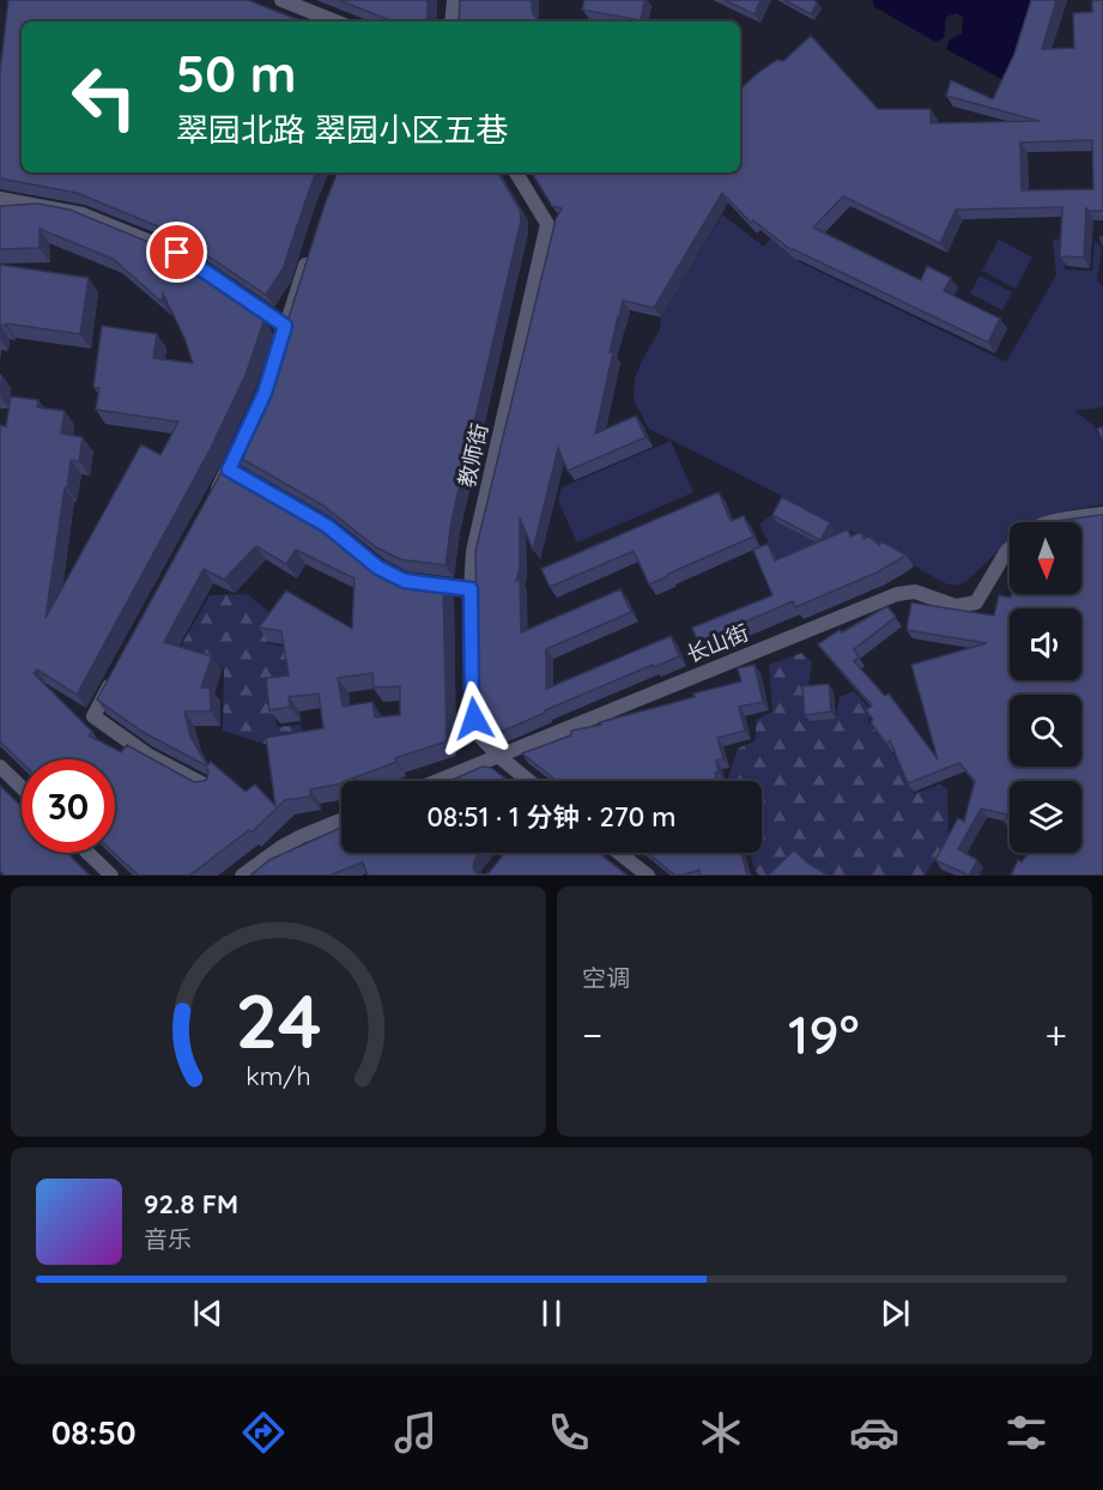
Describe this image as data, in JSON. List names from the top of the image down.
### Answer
{
  "streets": {
    "street": ["教师街", "长山街"]
  },
  "crossings": [
    ["教师街", "长山街"]
  ],
  "north": "bottom",
  "page": {
    "turn": ["50 m", "翠园北路 翠园小区五巷"],
    "limit": "30",
    "trip": "08:51 · 1 分钟 · 270 m",
    "tile": "空调",
    "heat": ["−", "19°", "+"],
    "song": ["92.8 FM", "音乐"],
    "tabs": "08:50",
    "gauge": ["24", "km/h"]
  }
}
